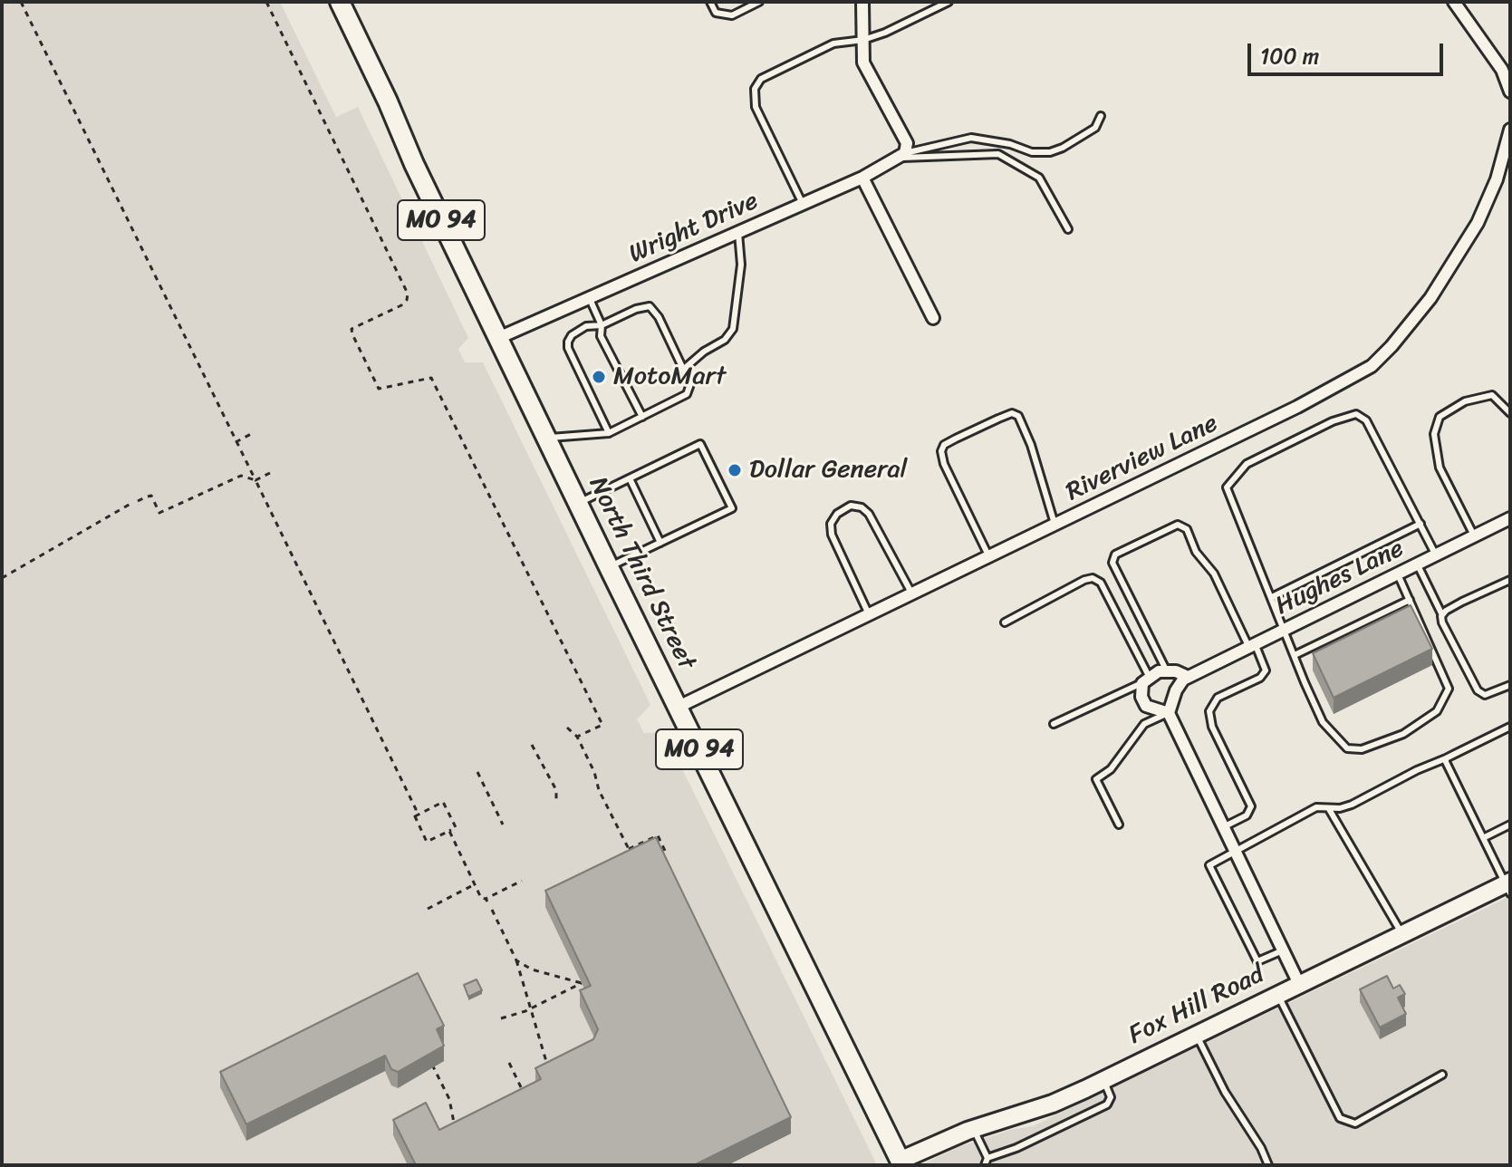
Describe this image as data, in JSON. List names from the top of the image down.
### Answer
{
  "streets": {
    "main road": ["MO 94", "North Third Street"],
    "street": [
      "Wright Drive",
      "Riverview Lane",
      "Hughes Lane",
      "Fox Hill Road"
    ]
  },
  "crossings": [
    ["Wright Drive", "North Third Street"],
    ["Riverview Lane", "North Third Street"],
    ["North Third Street", "Fox Hill Road"]
  ],
  "places": ["MotoMart", "Dollar General"],
  "scale_bar": "100 m"
}
